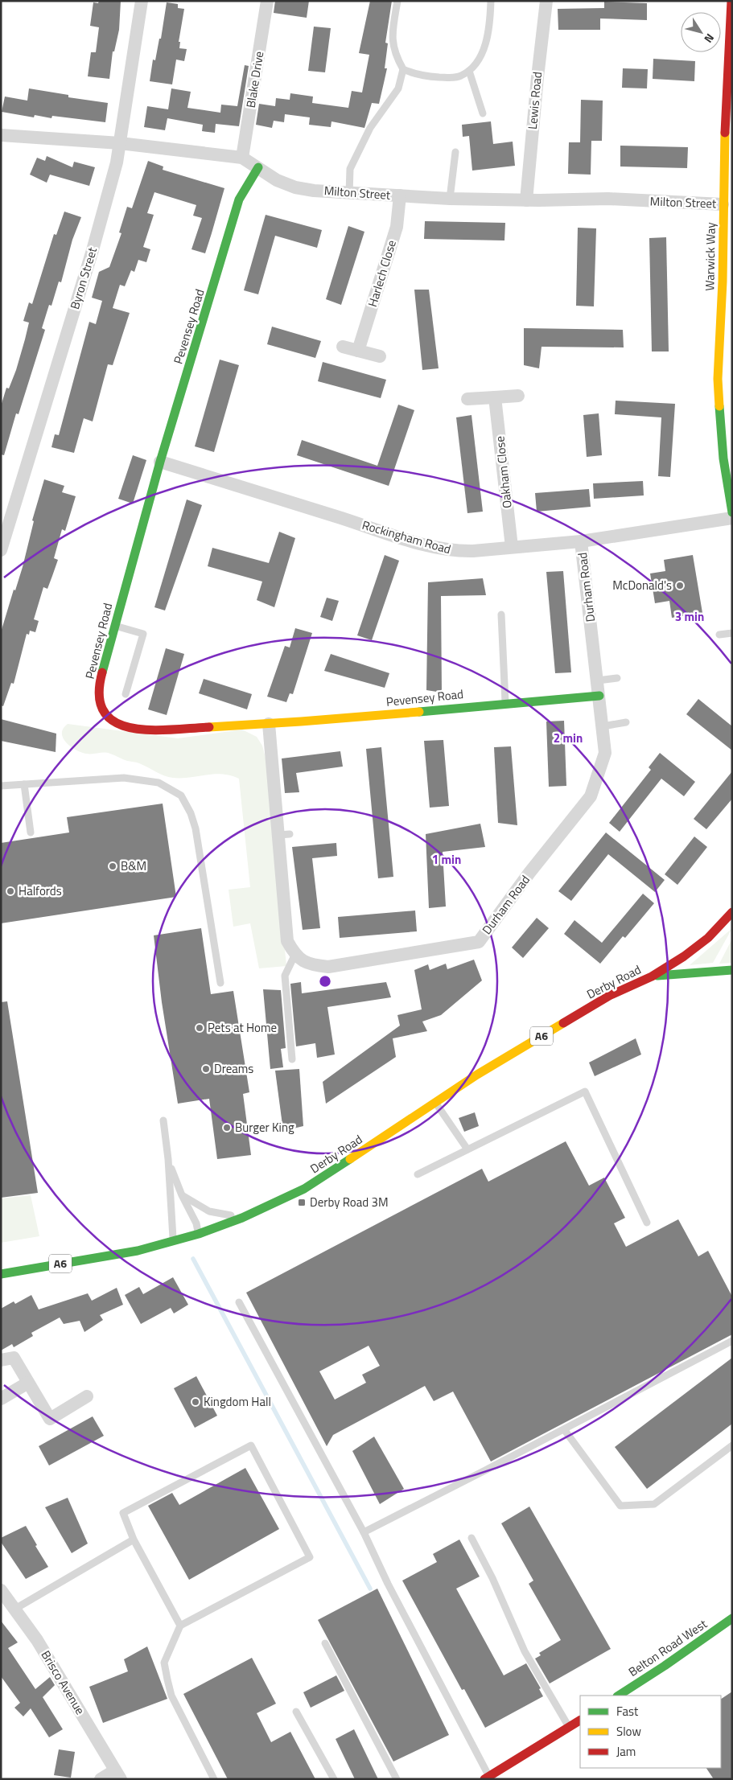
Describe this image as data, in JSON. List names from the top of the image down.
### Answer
{
  "streets": {
    "main road": [
      "Warwick Way",
      "Pevensey Road",
      "Derby Road",
      "A6",
      "Belton Road West"
    ],
    "street": [
      "Blake Drive",
      "Lewis Road",
      "Milton Street",
      "Harlech Close",
      "Byron Street",
      "Oakham Close",
      "Rockingham Road",
      "Durham Road",
      "Brisco Avenue"
    ]
  },
  "crossings": [
    ["Blake Drive", "Milton Street"],
    ["Lewis Road", "Milton Street"],
    ["Milton Street", "Warwick Way"],
    ["Milton Street", "Harlech Close"],
    ["Milton Street", "Byron Street"],
    ["Milton Street", "Pevensey Road"],
    ["Pevensey Road", "Rockingham Road"],
    ["Pevensey Road", "Durham Road"],
    ["Oakham Close", "Rockingham Road"],
    ["Rockingham Road", "Durham Road"]
  ],
  "places": {
    "other": [
      "McDonald's",
      "B&M",
      "Halfords",
      "Pets at Home",
      "Dreams",
      "Burger King",
      "Kingdom Hall"
    ],
    "transit": ["Derby Road 3M"]
  },
  "legend": ["Fast", "Slow", "Jam"],
  "north": "bottom right",
  "rings": ["3 min", "2 min", "1 min"]
}
